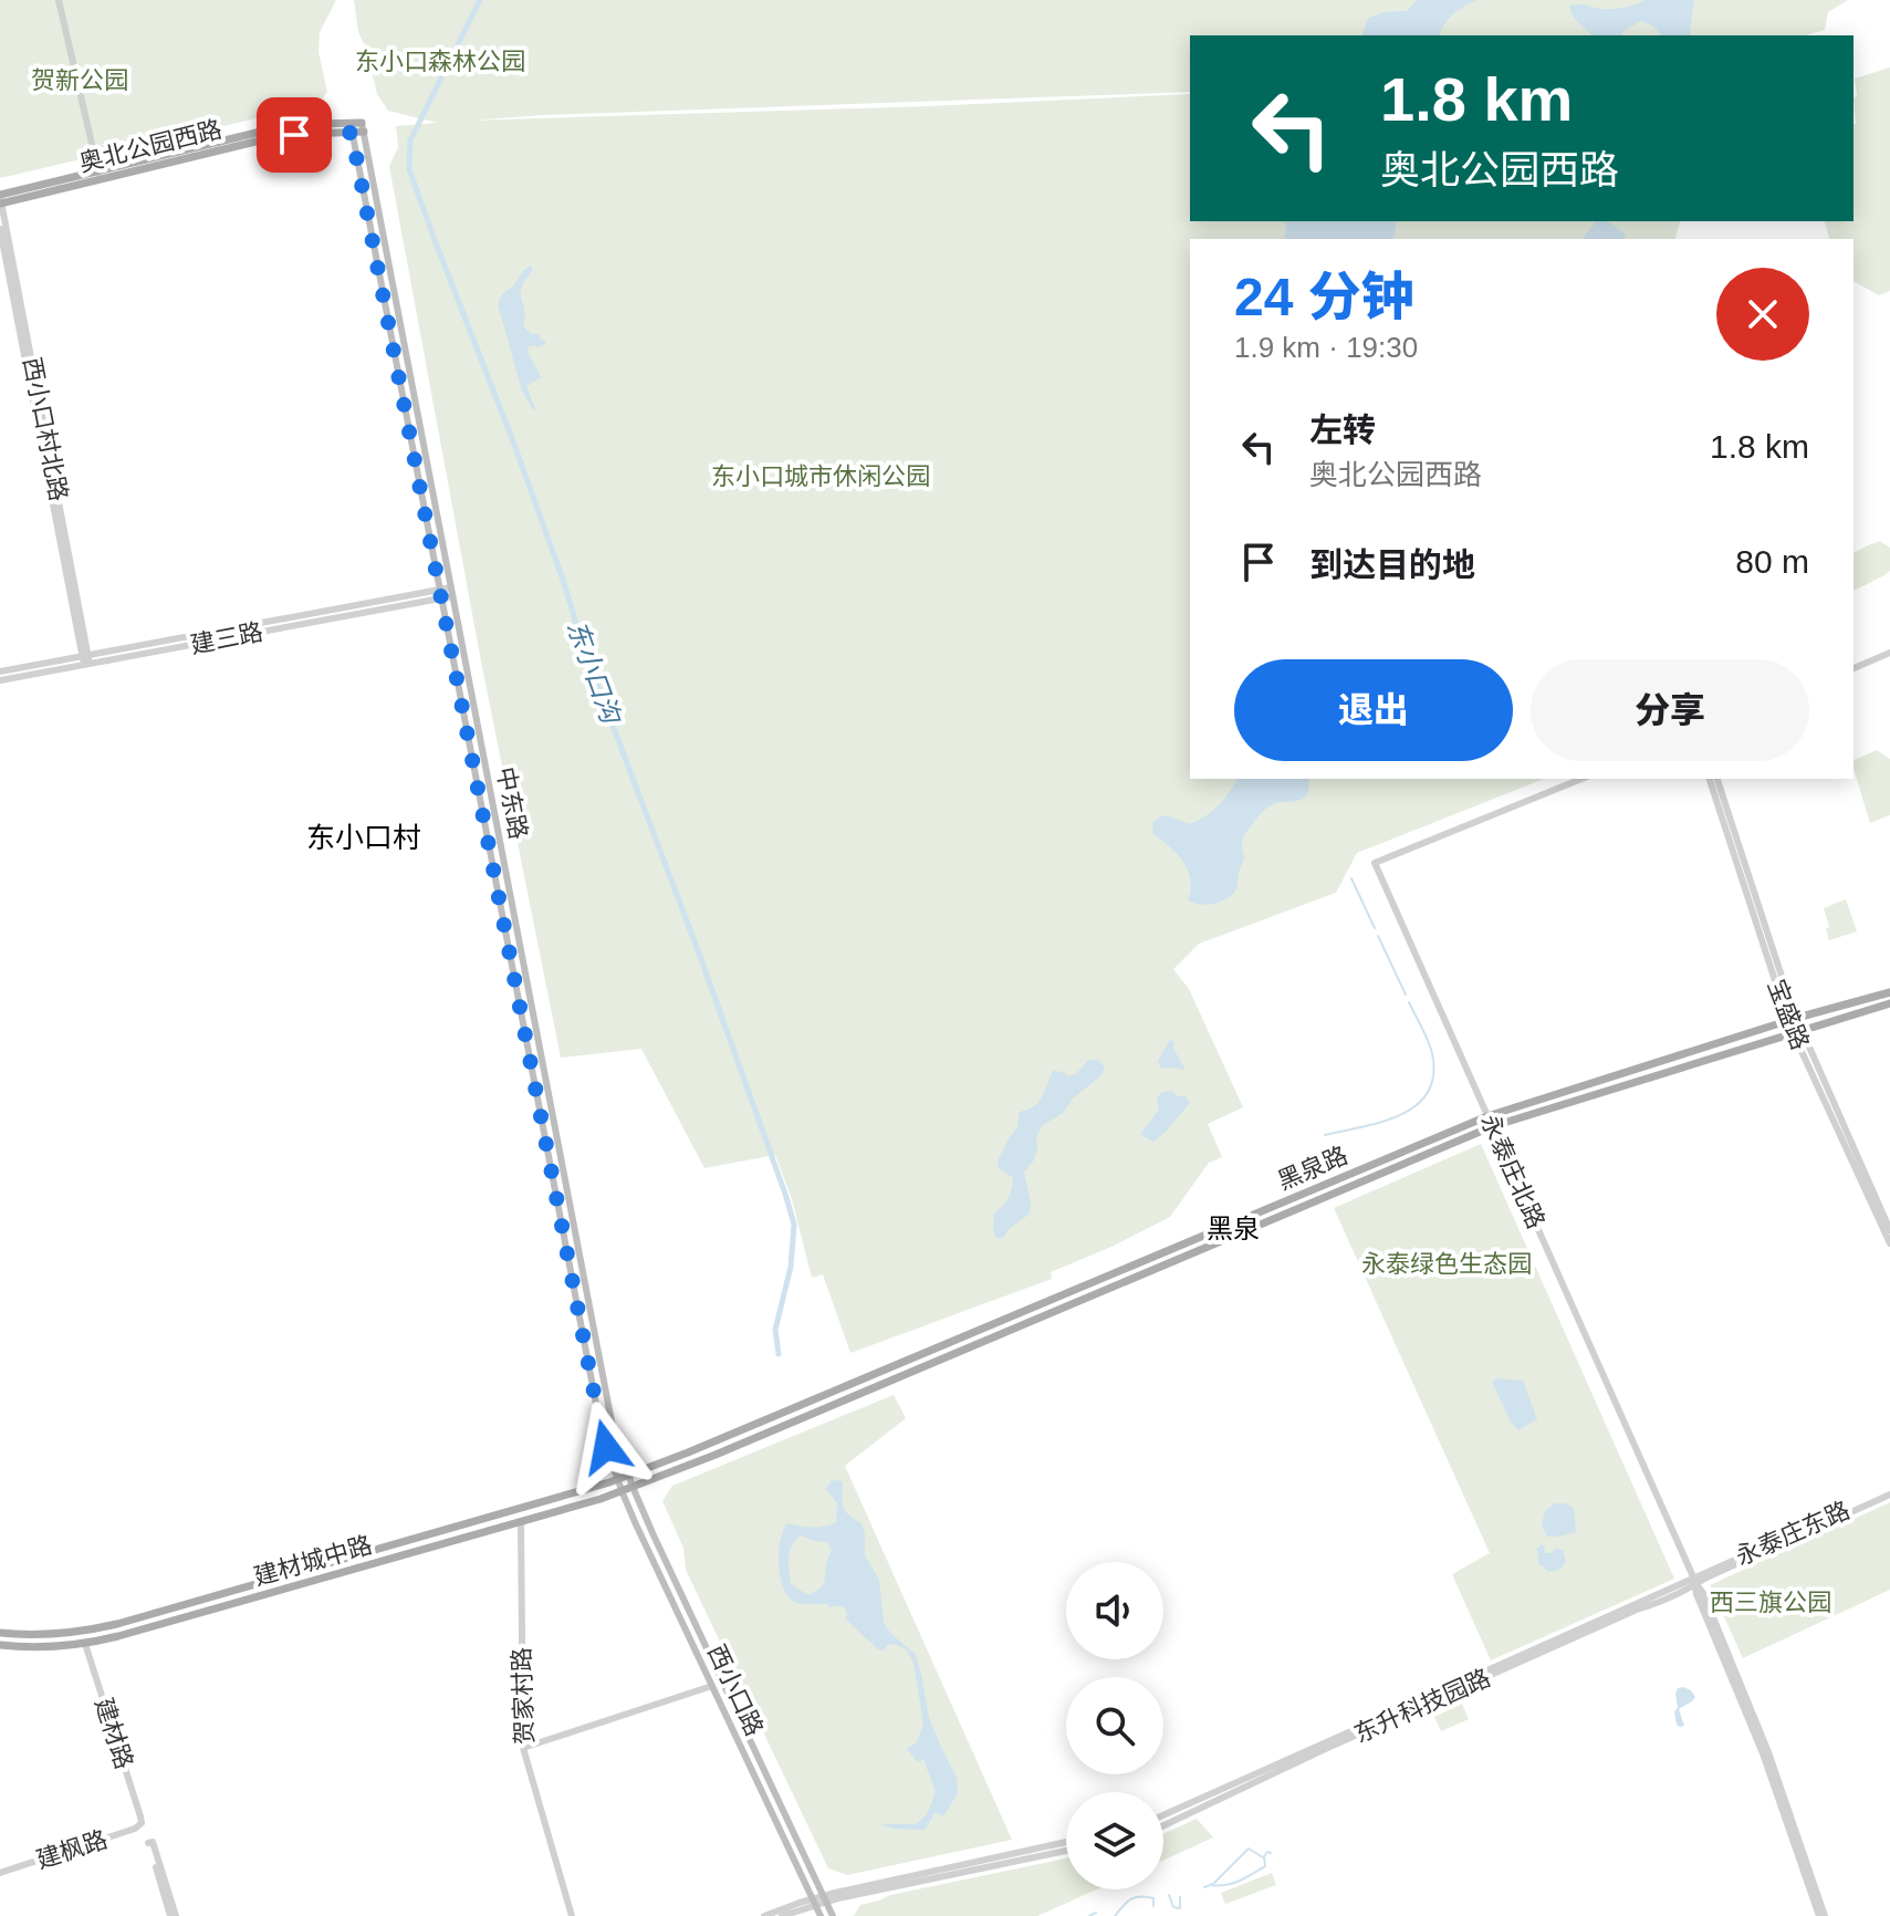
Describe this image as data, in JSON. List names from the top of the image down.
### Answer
{
  "streets": {
    "main road": [
      "奥北公园西路",
      "中东路",
      "黑泉路",
      "建材城中路",
      "西小口路"
    ],
    "street": [
      "西小口村北路",
      "建三路",
      "宝盛路",
      "永泰庄北路",
      "永泰庄东路",
      "贺家村路",
      "东升科技园路",
      "建材路",
      "建枫路"
    ]
  },
  "crossings": [
    ["奥北公园西路", "西小口村北路"],
    ["奥北公园西路", "中东路"],
    ["西小口村北路", "建三路"],
    ["建三路", "中东路"],
    ["中东路", "黑泉路"],
    ["中东路", "建材城中路"],
    ["中东路", "西小口路"],
    ["宝盛路", "黑泉路"],
    ["黑泉路", "永泰庄北路"],
    ["黑泉路", "建材城中路"],
    ["黑泉路", "西小口路"],
    ["永泰庄北路", "永泰庄东路"],
    ["永泰庄北路", "东升科技园路"],
    ["永泰庄东路", "东升科技园路"],
    ["建材城中路", "西小口路"],
    ["建材城中路", "贺家村路"],
    ["建材城中路", "建材路"],
    ["建材路", "建枫路"]
  ],
  "districts": ["东小口村", "黑泉"],
  "water": ["东小口沟"],
  "parks": [
    "东小口森林公园",
    "贺新公园",
    "东小口城市休闲公园",
    "永泰绿色生态园",
    "西三旗公园"
  ],
  "page": {
    "turn": ["1.8 km", "奥北公园西路"],
    "heading": ["24 分钟", "1.9 km · 19:30"],
    "list": [
      {
        "name": "左转",
        "note": "奥北公园西路",
        "value": "1.8 km"
      },
      {
        "name": "到达目的地",
        "value": "80 m"
      }
    ],
    "buttons": ["退出", "分享"]
  }
}
